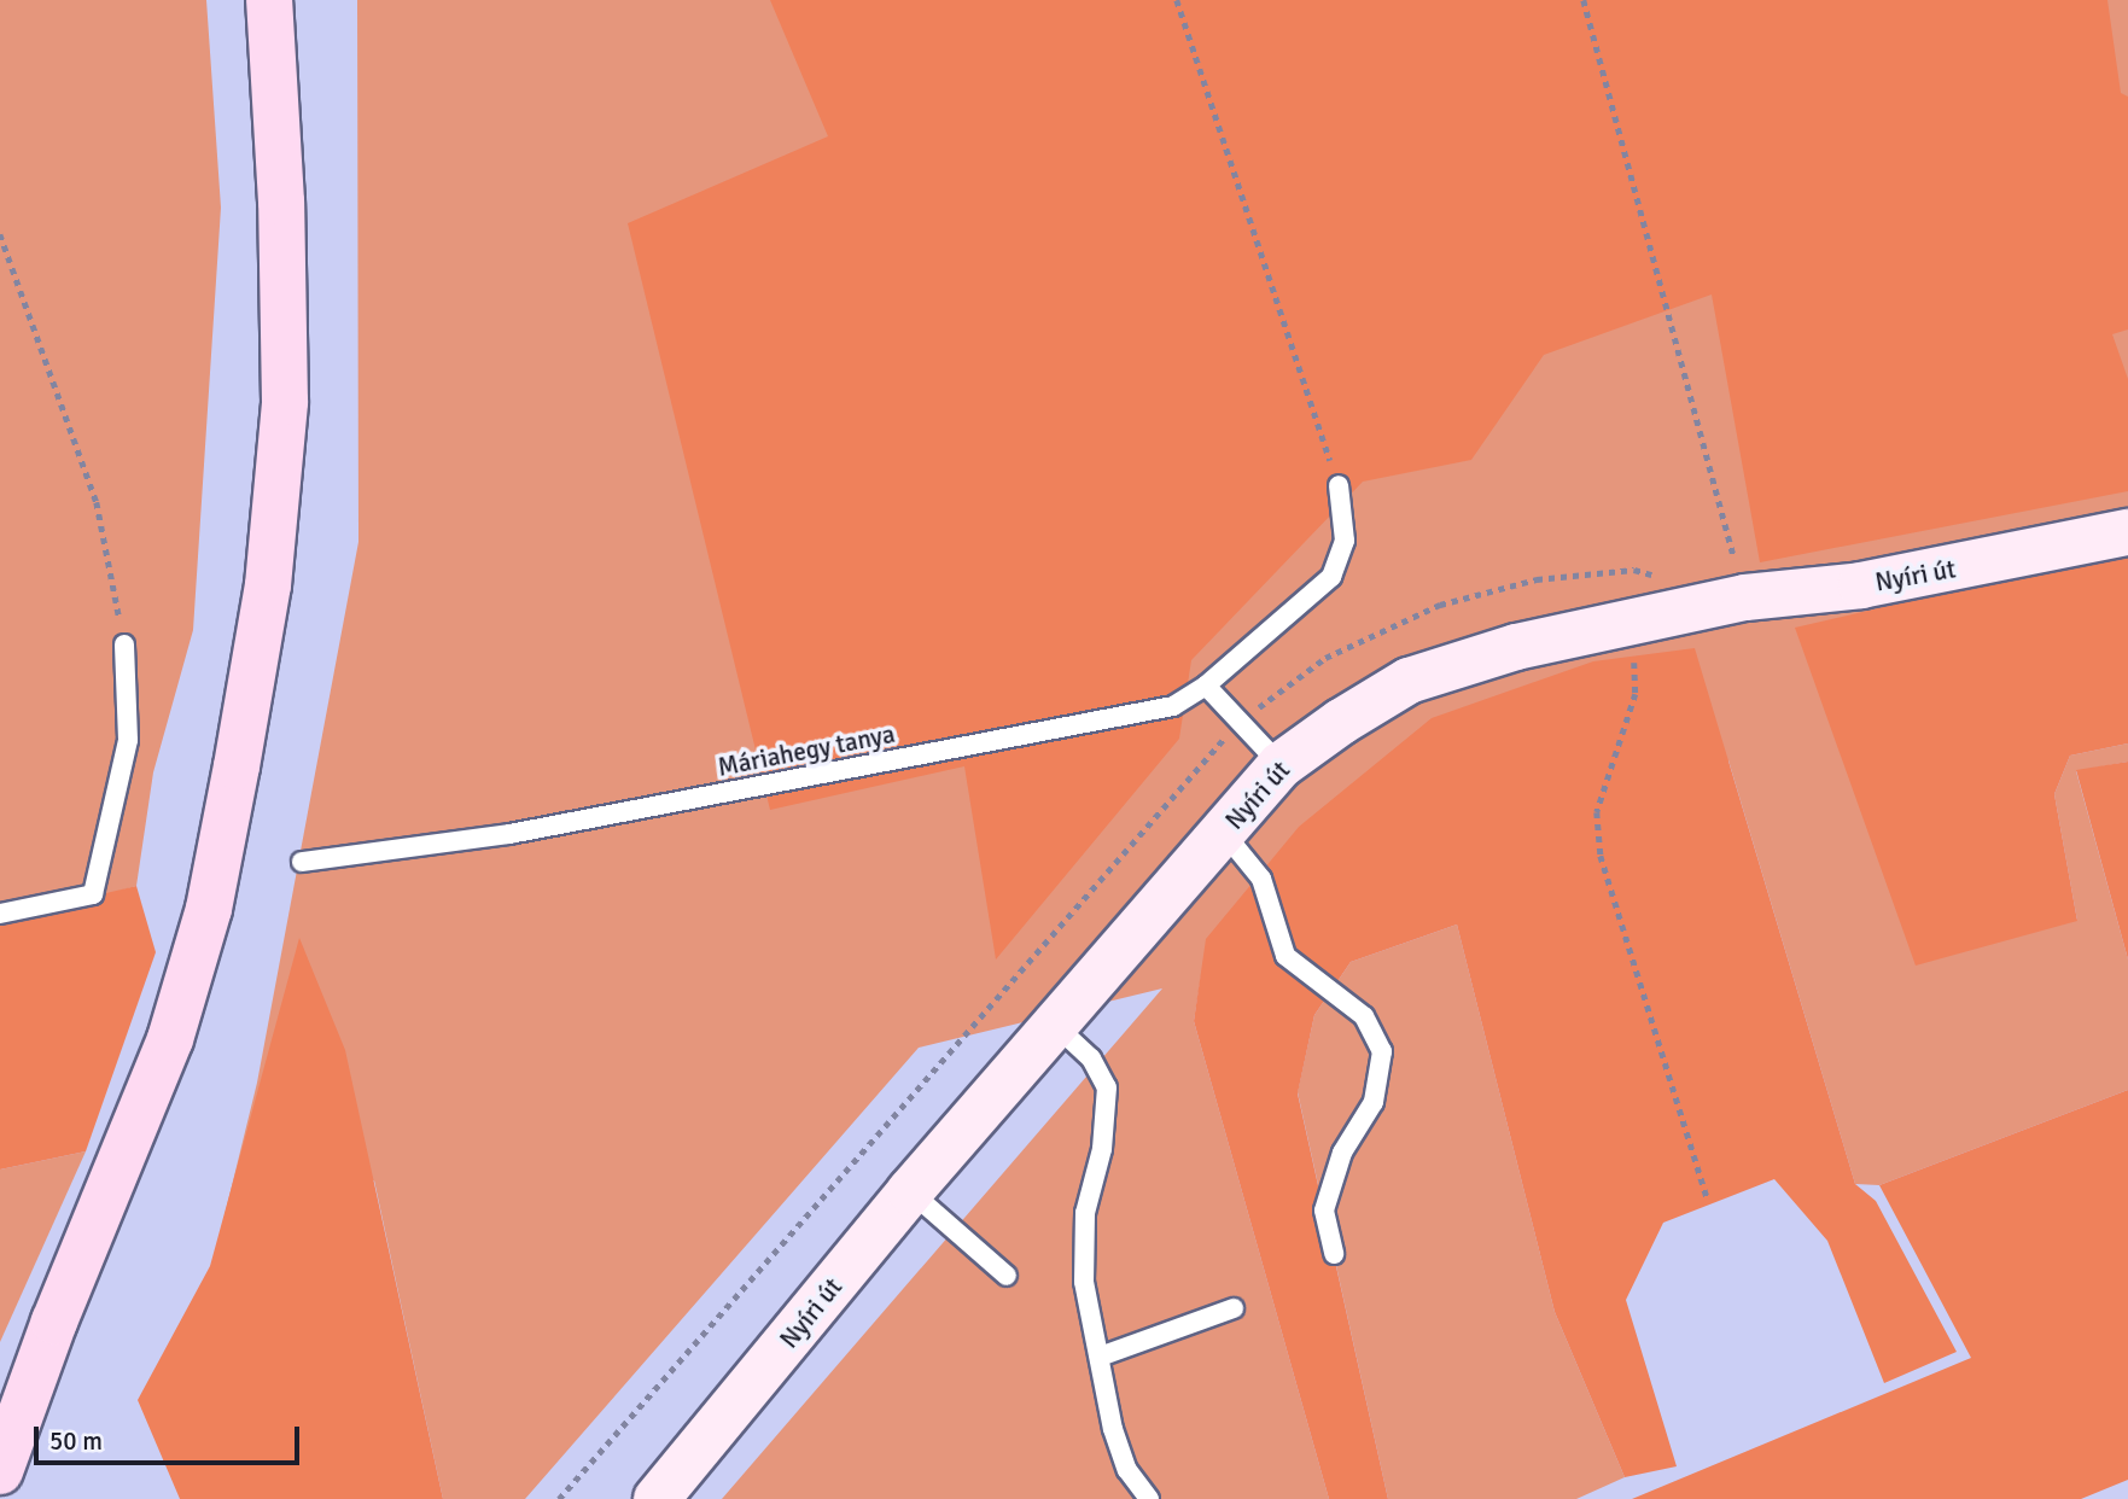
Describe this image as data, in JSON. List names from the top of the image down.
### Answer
{
  "streets": {
    "street": ["Nyíri út"],
    "lane": ["Máriahegy tanya"]
  },
  "scale_bar": "50 m"
}
